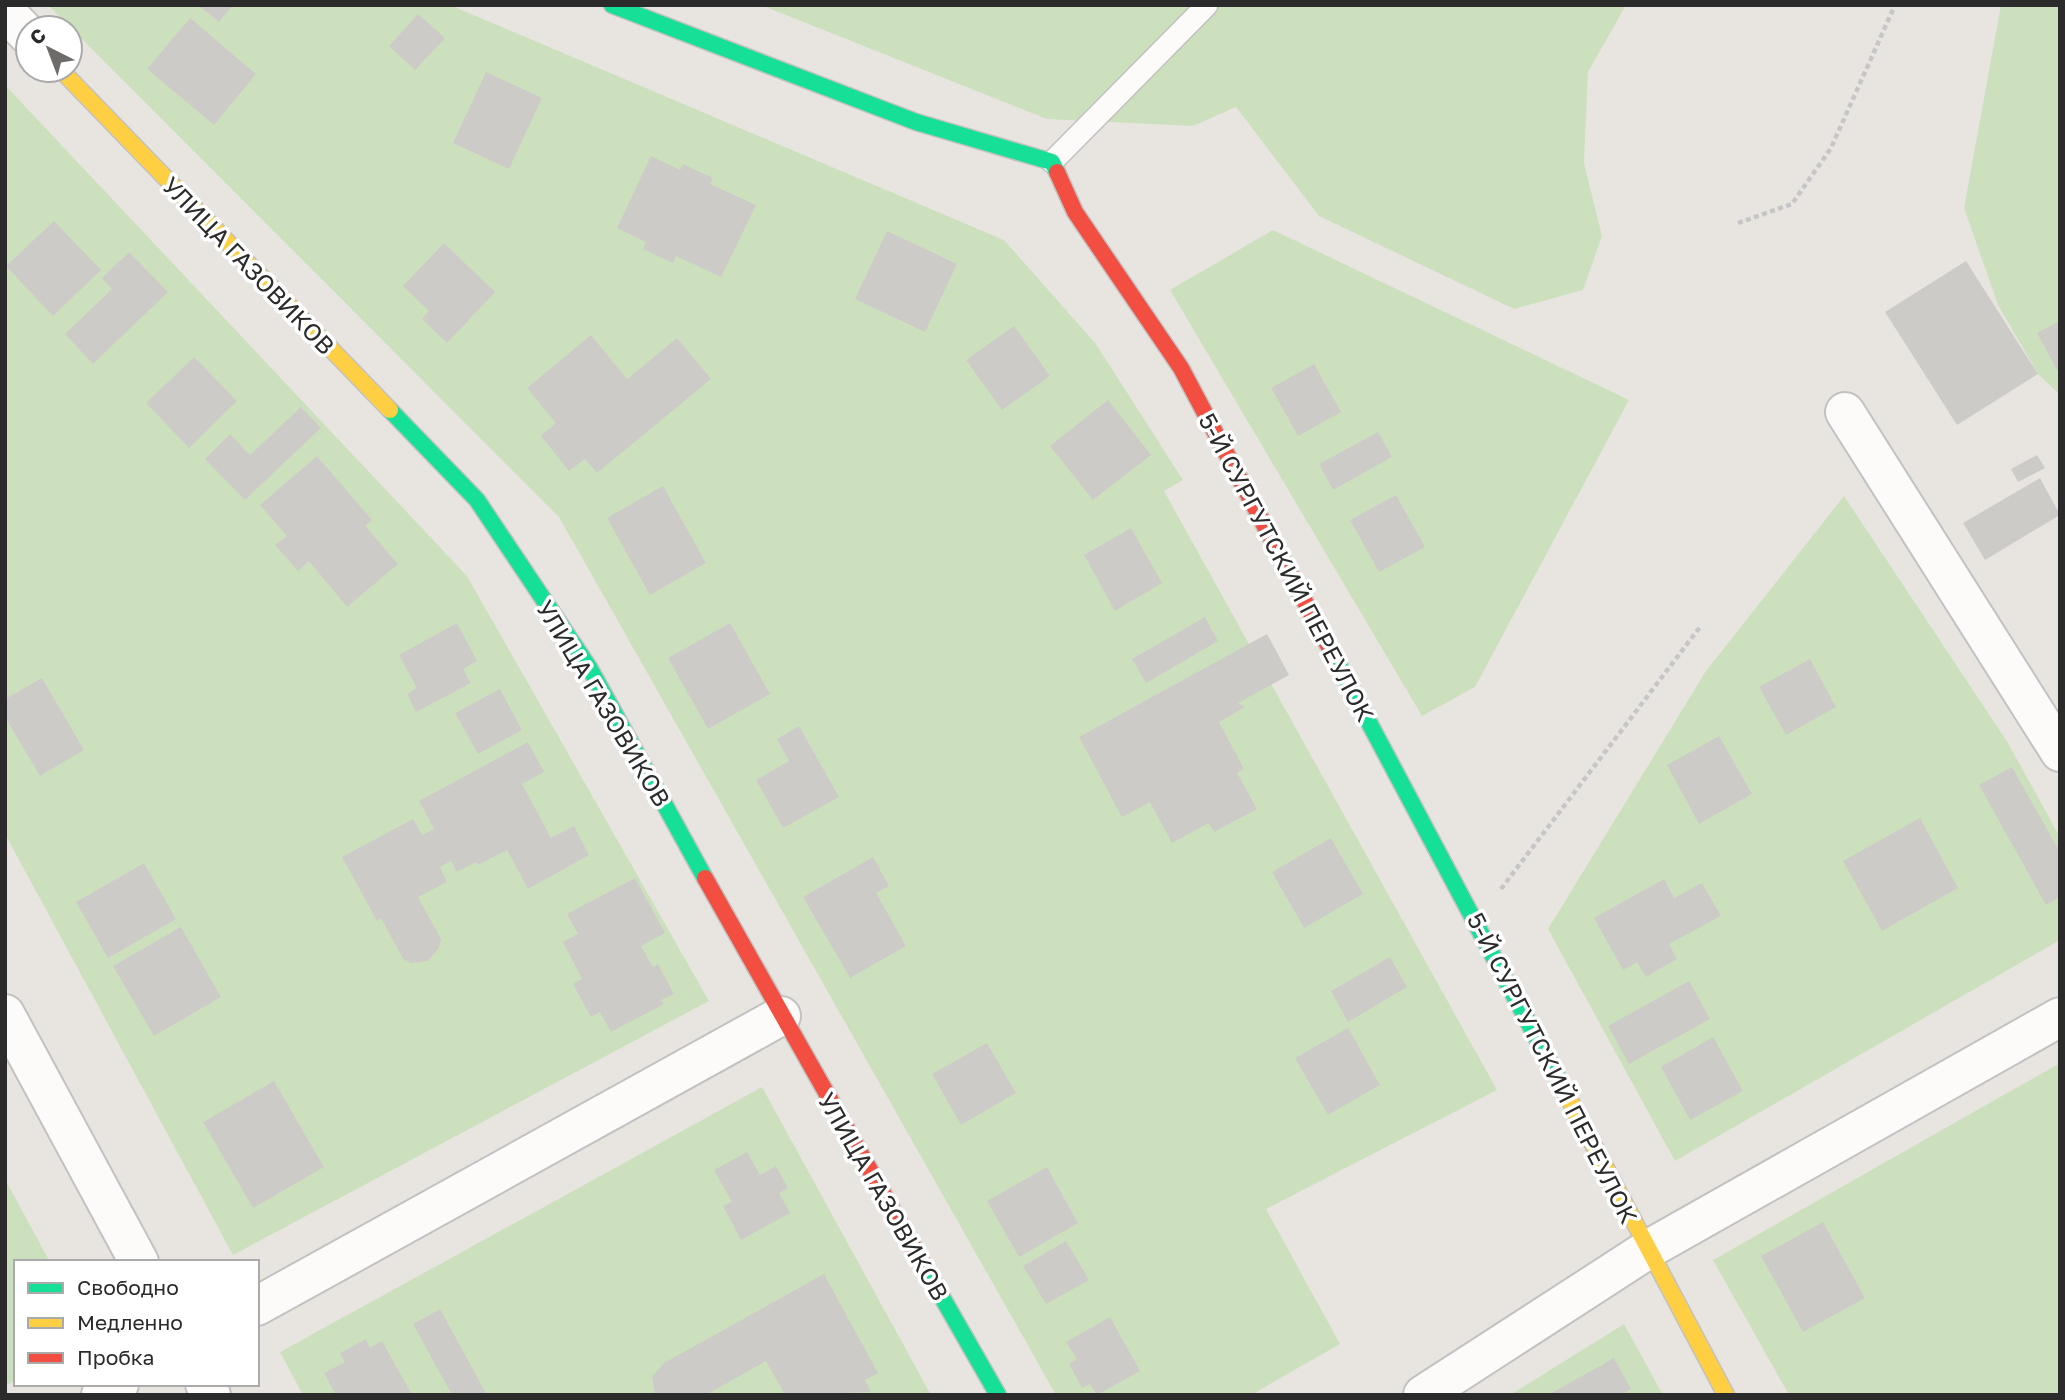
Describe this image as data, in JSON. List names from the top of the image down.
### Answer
{
  "streets": {
    "street": ["УЛИЦА ГАЗОВИКОВ", "5-Й СУРГУТСКИЙ ПЕРЕУЛОК"]
  },
  "legend": ["Свободно", "Медленно", "Пробка"],
  "north": "top left"
}
